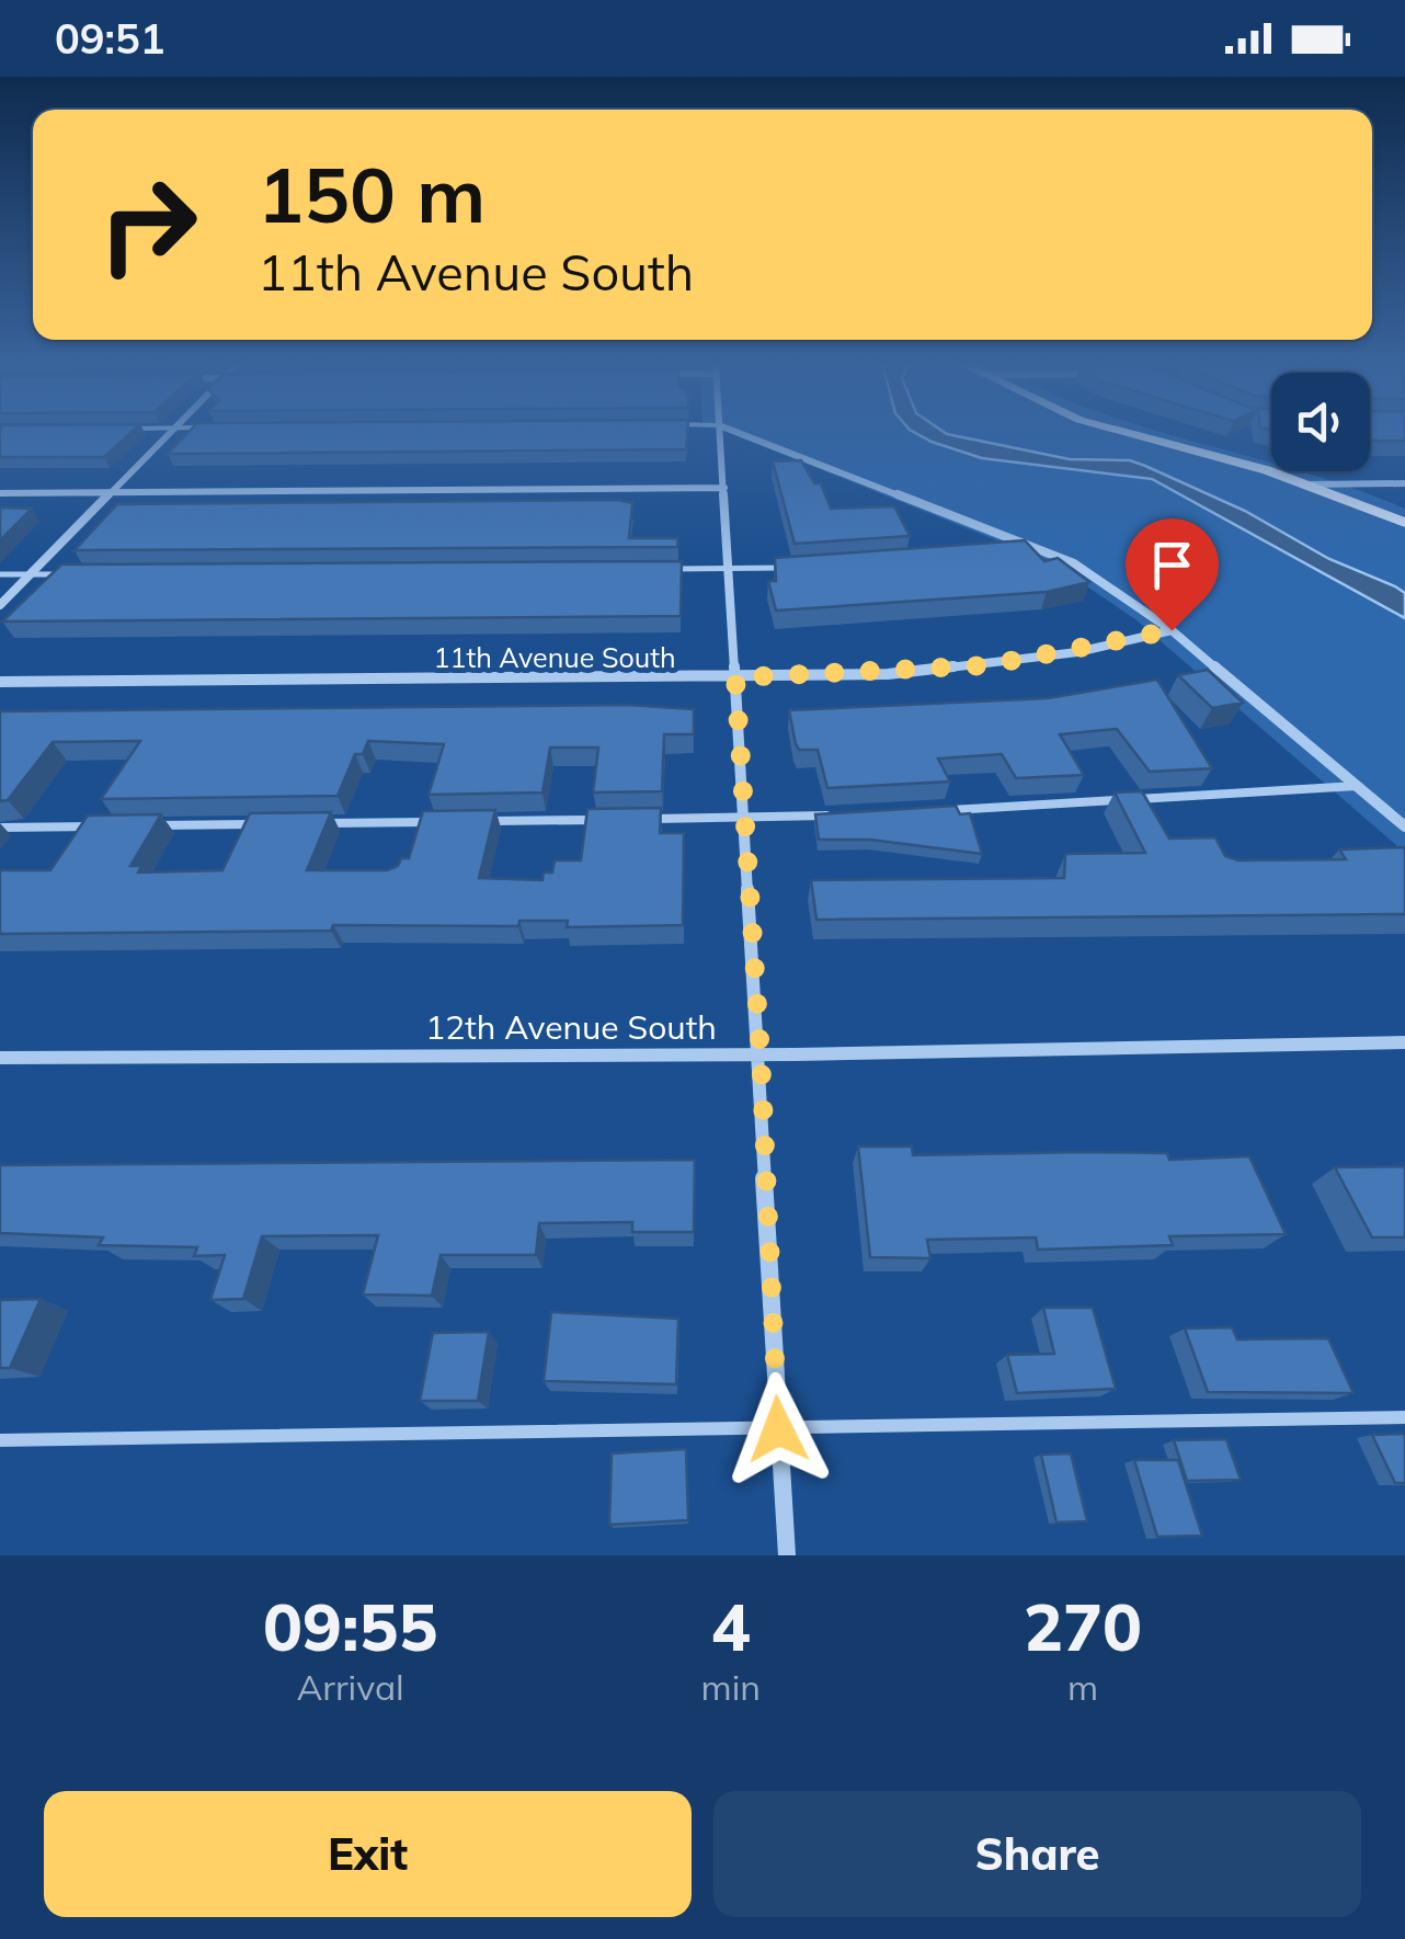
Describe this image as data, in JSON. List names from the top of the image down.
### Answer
{
  "streets": {
    "street": ["11th Avenue South", "12th Avenue South"]
  },
  "page": {
    "status": "09:51",
    "turn": ["150 m", "11th Avenue South"],
    "eta": [
      "09:55",
      "Arrival",
      "4",
      "min",
      "270",
      "m"
    ],
    "buttons": ["Exit", "Share"]
  }
}
